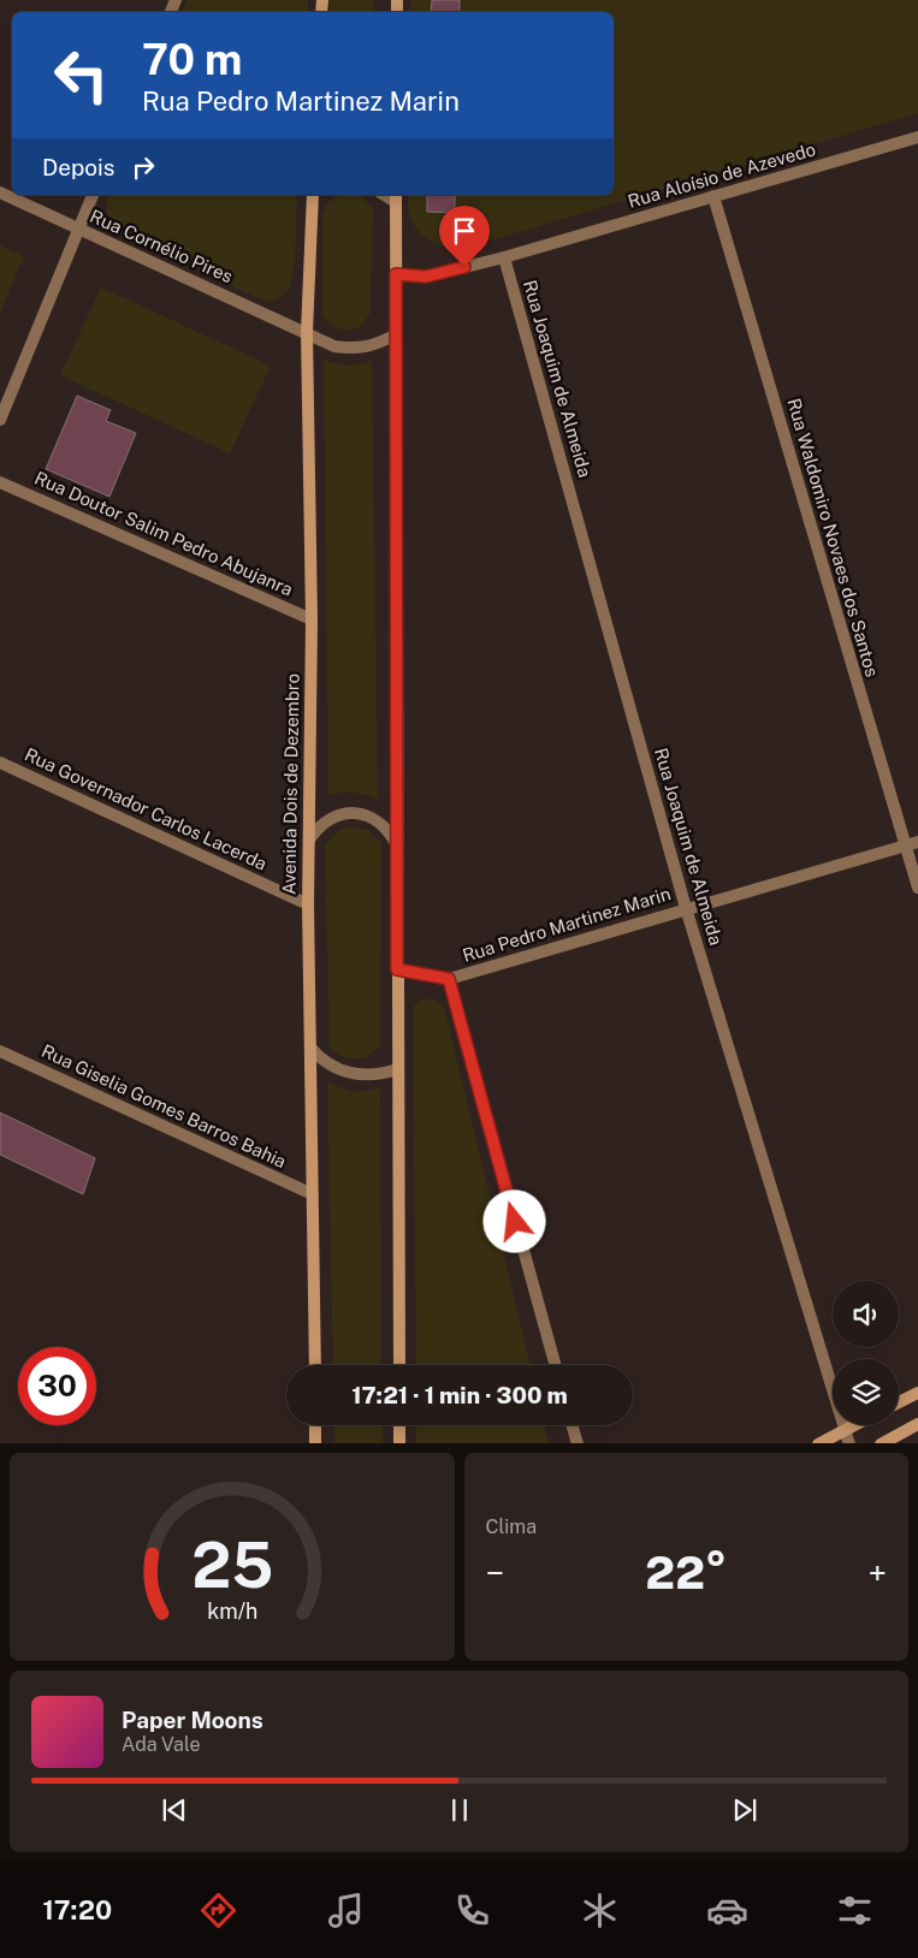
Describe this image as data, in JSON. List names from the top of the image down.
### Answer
{
  "streets": {
    "street": [
      "Rua Aloísio de Azevedo",
      "Rua Cornélio Pires",
      "Rua Joaquim de Almeida",
      "Rua Doutor Salim Pedro Abujanra",
      "Rua Waldomiro Novaes dos Santos",
      "Avenida Dois de Dezembro",
      "Rua Governador Carlos Lacerda",
      "Rua Pedro Martinez Marin",
      "Rua Giselia Gomes Barros Bahia"
    ]
  },
  "crossings": [
    ["Rua Aloísio de Azevedo", "Rua Joaquim de Almeida"],
    ["Rua Aloísio de Azevedo", "Rua Waldomiro Novaes dos Santos"],
    ["Rua Cornélio Pires", "Avenida Dois de Dezembro"],
    ["Rua Joaquim de Almeida", "Rua Pedro Martinez Marin"],
    ["Rua Doutor Salim Pedro Abujanra", "Avenida Dois de Dezembro"],
    ["Rua Waldomiro Novaes dos Santos", "Rua Pedro Martinez Marin"],
    ["Avenida Dois de Dezembro", "Rua Governador Carlos Lacerda"],
    ["Avenida Dois de Dezembro", "Rua Giselia Gomes Barros Bahia"]
  ],
  "page": {
    "turn": ["70 m", "Rua Pedro Martinez Marin"],
    "then": "Depois",
    "limit": "30",
    "trip": "17:21 · 1 min · 300 m",
    "tile": "Clima",
    "heat": ["−", "22°", "+"],
    "song": ["Paper Moons", "Ada Vale"],
    "tabs": "17:20",
    "gauge": ["25", "km/h"]
  }
}
